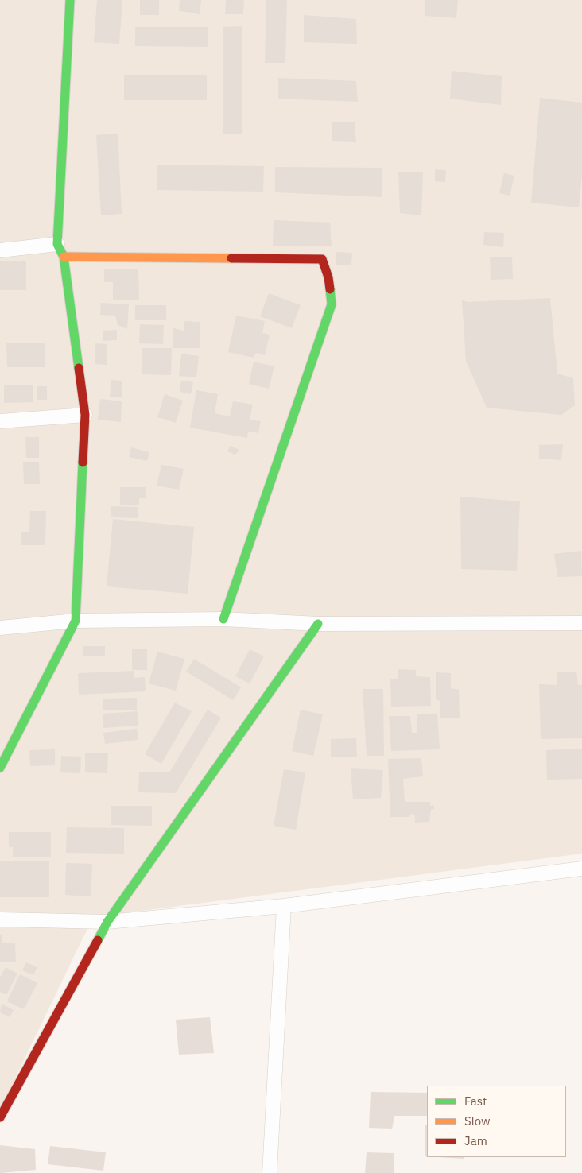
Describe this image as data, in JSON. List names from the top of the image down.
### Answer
{
  "legend": ["Fast", "Slow", "Jam"]
}
